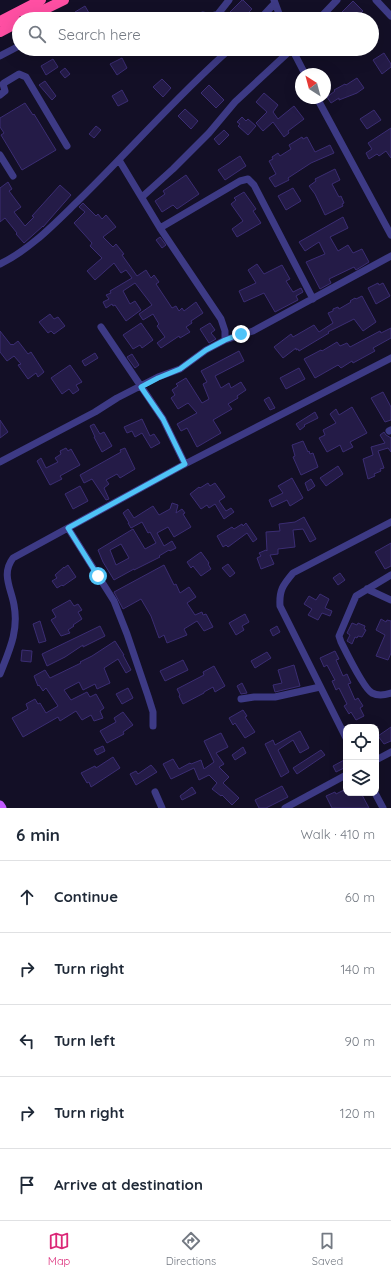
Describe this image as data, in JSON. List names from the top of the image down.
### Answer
{
  "north": "top left",
  "page": {
    "search": "Search here",
    "heading": ["6 min", "Walk · 410 m"],
    "list": [
      ["Continue", "60 m"],
      ["Turn right", "140 m"],
      ["Turn left", "90 m"],
      ["Turn right", "120 m"],
      "Arrive at destination"
    ],
    "nav": ["Map", "Directions", "Saved"]
  }
}
